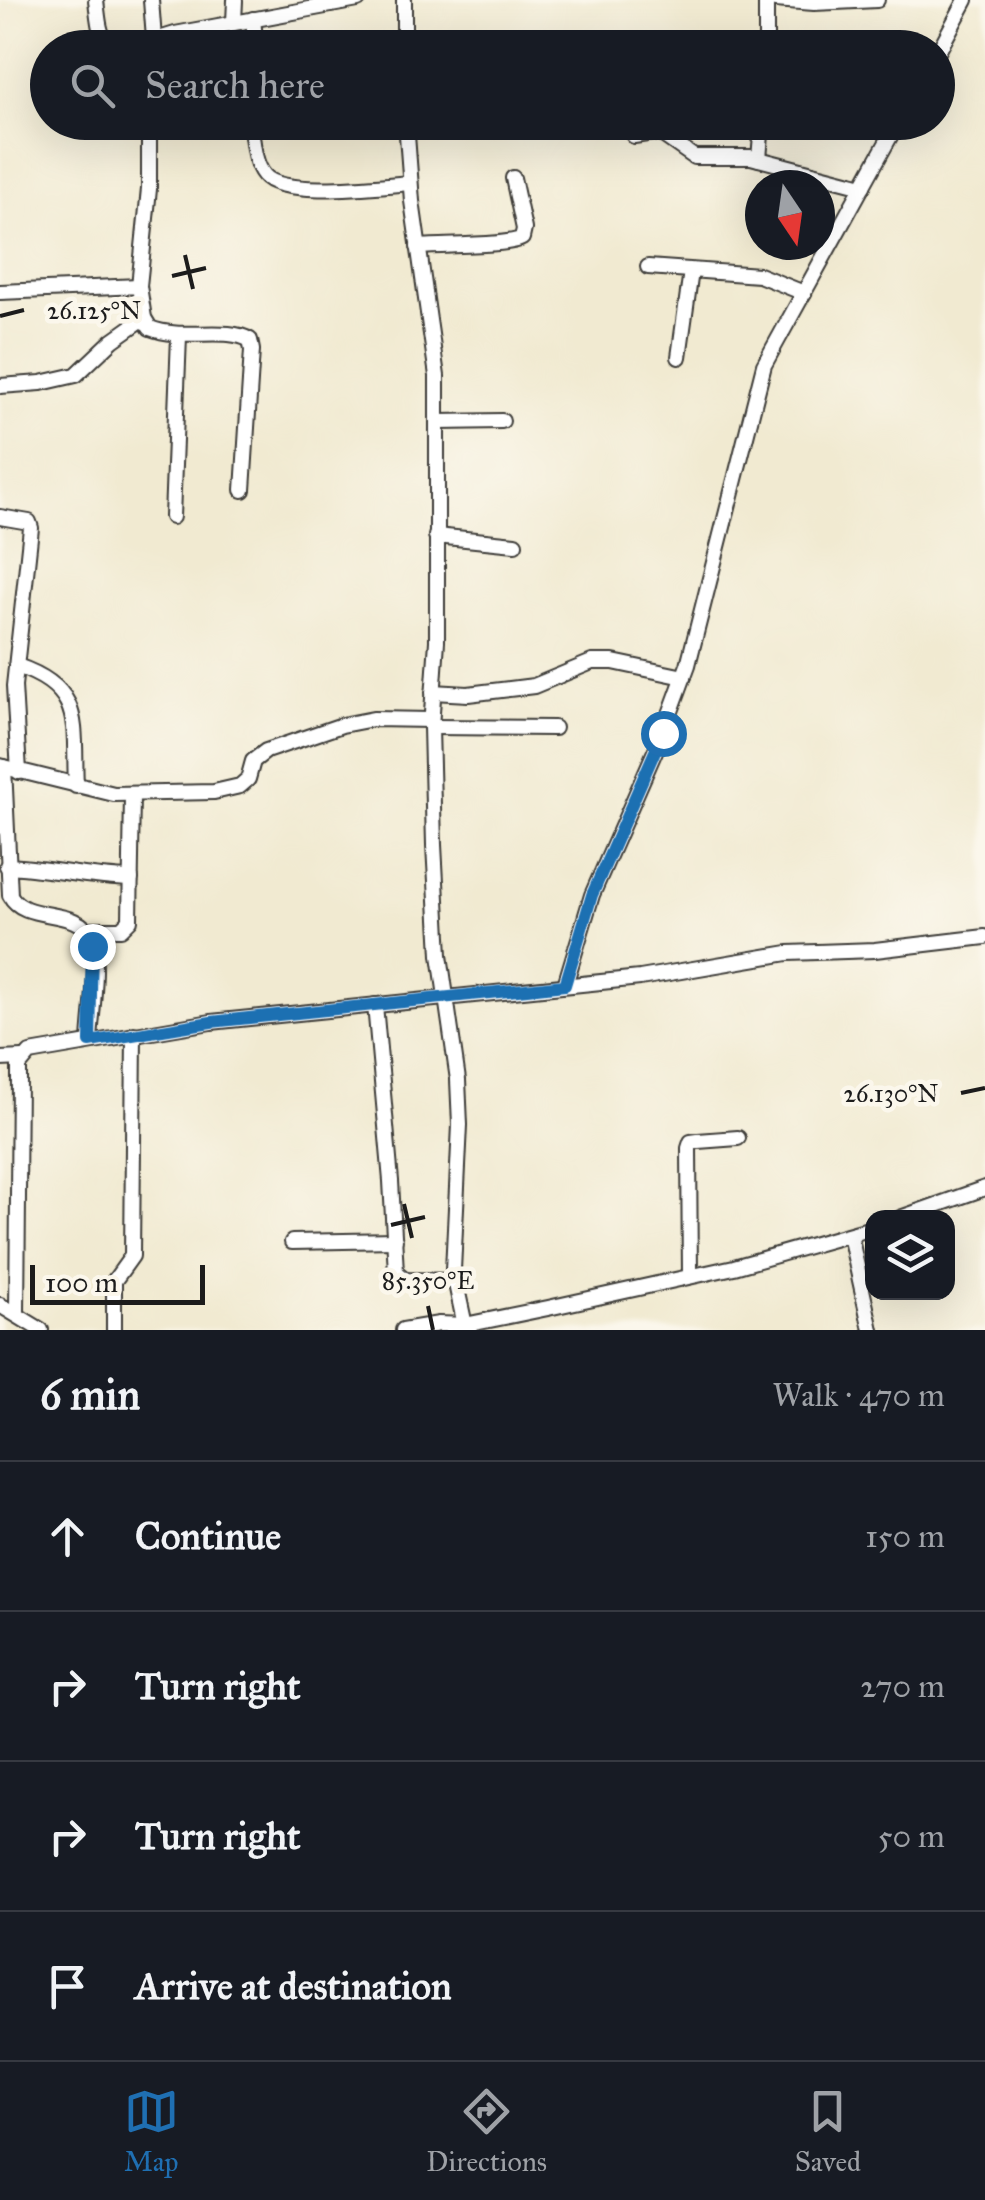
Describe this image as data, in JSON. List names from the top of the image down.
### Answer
{
  "scale_bar": "100 m",
  "north": "bottom",
  "page": {
    "search": "Search here",
    "scale": "100 m",
    "heading": ["6 min", "Walk · 470 m"],
    "list": [
      ["Continue", "150 m"],
      ["Turn right", "270 m"],
      ["Turn right", "50 m"],
      "Arrive at destination"
    ],
    "nav": ["Map", "Directions", "Saved"]
  },
  "coordinates": ["26.125°N", "26.130°N", "85.350°E"]
}
